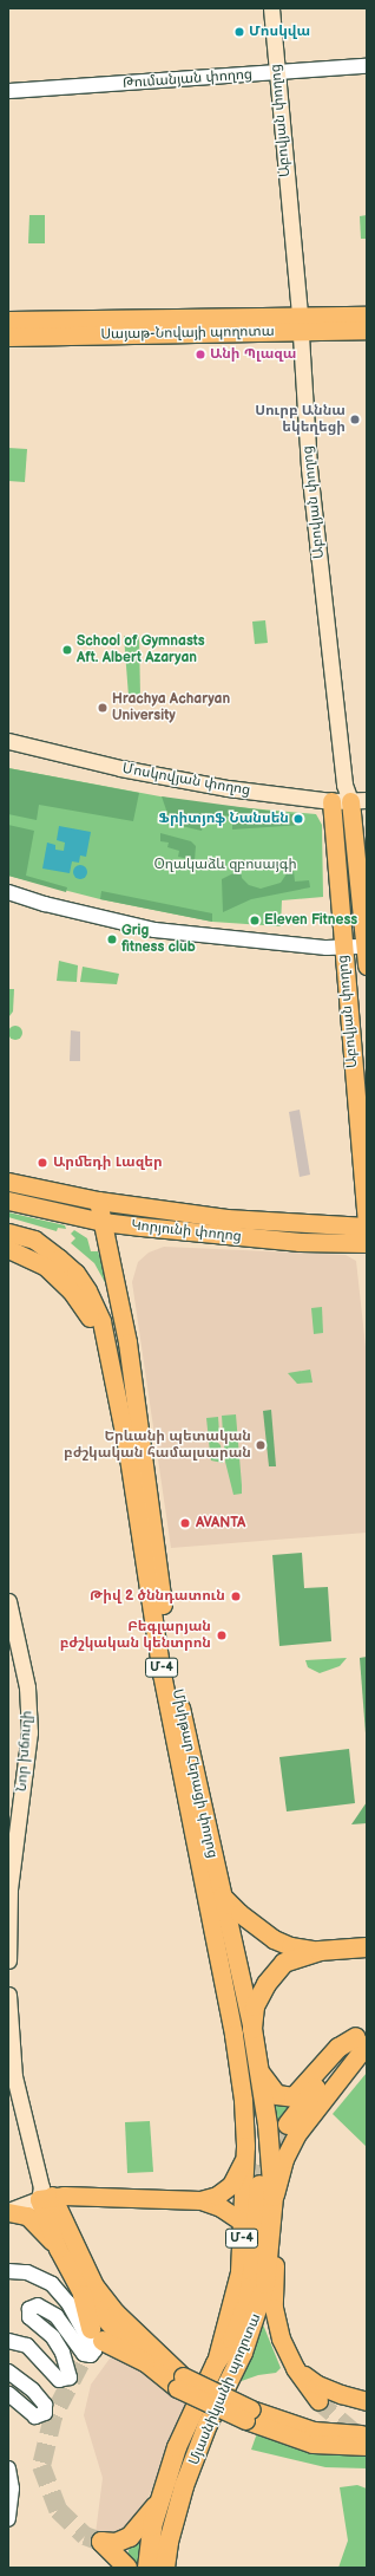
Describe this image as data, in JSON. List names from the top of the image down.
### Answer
{
  "streets": {
    "highway": ["Մ-4", "Մխիթար Հերացի փողոց", "Մյասնիկյանի պողոտա"],
    "main road": [
      "Աբովյան փողոց",
      "Սայաթ-Նովայի պողոտա",
      "Մոսկովյան փողոց",
      "Կորյունի փողոց",
      "Նոր խճուղի"
    ],
    "street": ["Թումանյան փողոց"]
  },
  "crossings": [
    ["Թումանյան փողոց", "Աբովյան փողոց"],
    ["Աբովյան փողոց", "Սայաթ-Նովայի պողոտա"],
    ["Աբովյան փողոց", "Մոսկովյան փողոց"],
    ["Մխիթար Հերացի փողոց", "Մյասնիկյանի պողոտա"]
  ],
  "parks": ["Օղակաձև զբոսայգի"],
  "places": [
    "Մոսկվա",
    "Անի Պլազա",
    "Սուրբ Աննա եկեղեցի",
    "School of Gymnasts Aft. Albert Azaryan",
    "Hrachya Acharyan University",
    "Ֆրիտյոֆ Նանսեն",
    "Eleven Fitness",
    "Grig fitness club",
    "Արմեդի Լազեր",
    "Երևանի պետական բժշկական համալսարան",
    "AVANTA",
    "Թիվ 2 ծննդատուն",
    "Բեգլարյան բժշկական կենտրոն"
  ]
}
